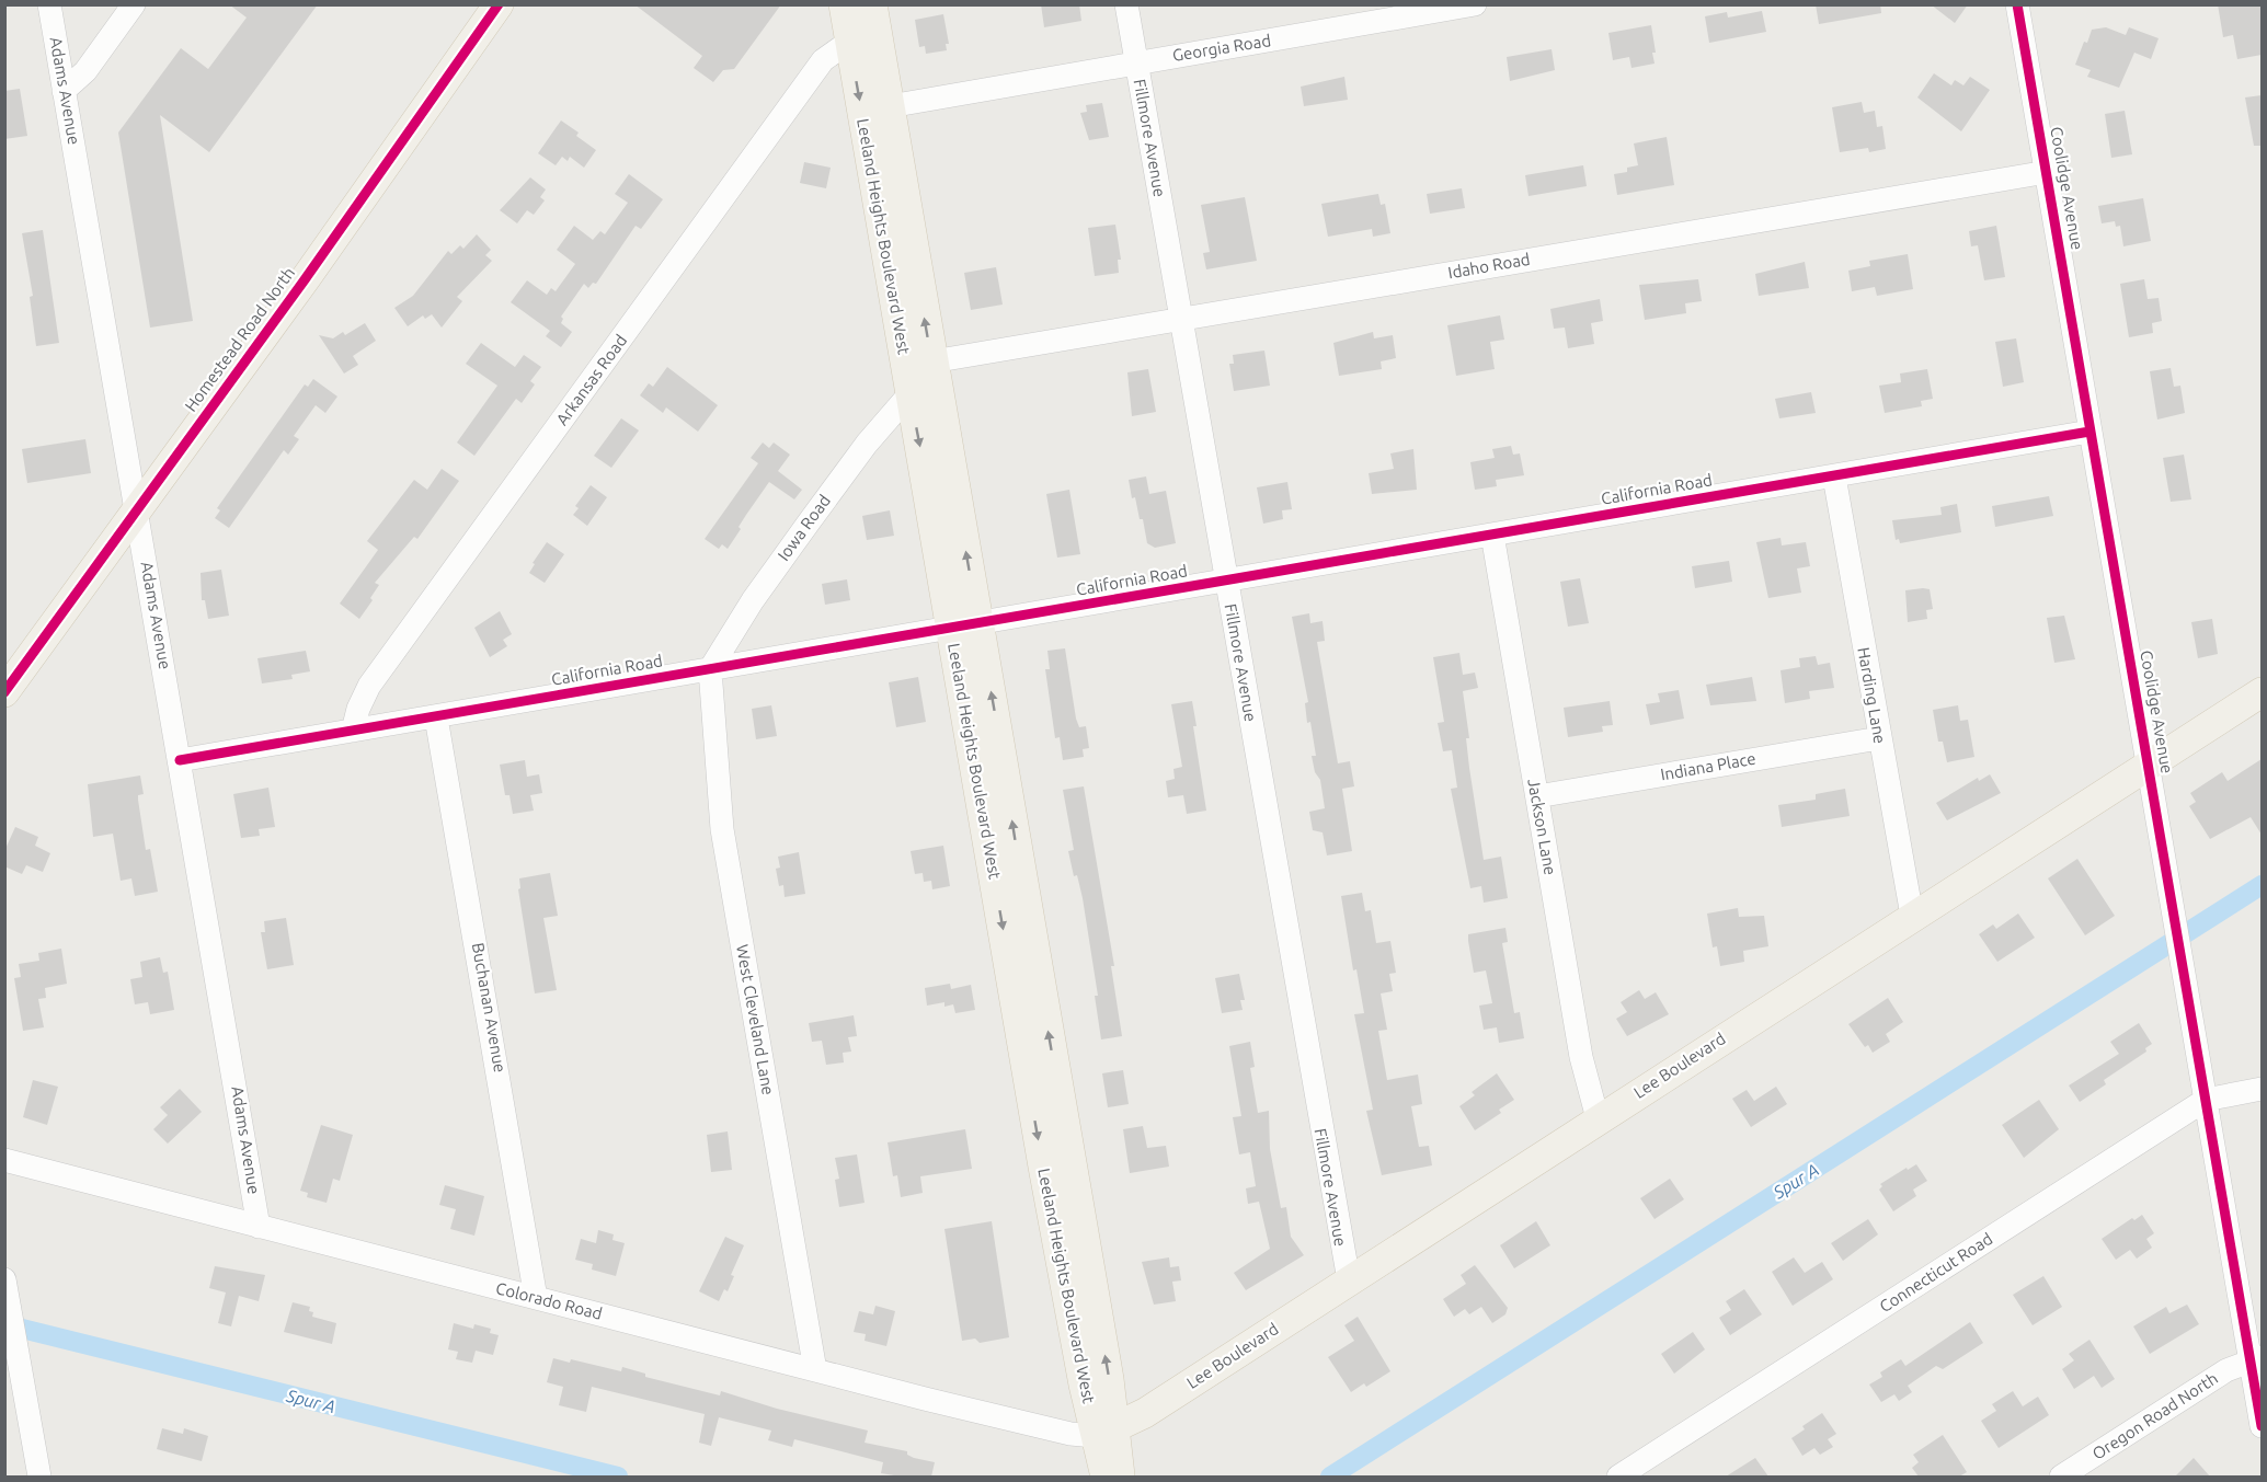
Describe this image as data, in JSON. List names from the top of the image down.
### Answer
{
  "streets": {
    "main road": ["Leeland Heights Boulevard West", "Homestead Road North", "Lee Boulevard"],
    "street": [
      "Georgia Road",
      "Adams Avenue",
      "Fillmore Avenue",
      "Coolidge Avenue",
      "Idaho Road",
      "Arkansas Road",
      "California Road",
      "Iowa Road",
      "Harding Lane",
      "Indiana Place",
      "Jackson Lane",
      "Buchanan Avenue",
      "West Cleveland Lane",
      "Connecticut Road",
      "Colorado Road",
      "Oregon Road North"
    ]
  },
  "crossings": [
    ["Georgia Road", "Fillmore Avenue"],
    ["Georgia Road", "Leeland Heights Boulevard West"],
    ["Adams Avenue", "Homestead Road North"],
    ["Adams Avenue", "California Road"],
    ["Adams Avenue", "Colorado Road"],
    ["Fillmore Avenue", "Idaho Road"],
    ["Fillmore Avenue", "California Road"],
    ["Fillmore Avenue", "Lee Boulevard"],
    ["Coolidge Avenue", "Idaho Road"],
    ["Coolidge Avenue", "California Road"],
    ["Coolidge Avenue", "Lee Boulevard"],
    ["Coolidge Avenue", "Connecticut Road"],
    ["Coolidge Avenue", "Oregon Road North"],
    ["Leeland Heights Boulevard West", "Idaho Road"],
    ["Leeland Heights Boulevard West", "Arkansas Road"],
    ["Leeland Heights Boulevard West", "California Road"],
    ["Leeland Heights Boulevard West", "Iowa Road"],
    ["Leeland Heights Boulevard West", "Lee Boulevard"],
    ["Leeland Heights Boulevard West", "Colorado Road"],
    ["Arkansas Road", "California Road"],
    ["California Road", "Iowa Road"],
    ["California Road", "Harding Lane"],
    ["California Road", "Jackson Lane"],
    ["California Road", "Buchanan Avenue"],
    ["California Road", "West Cleveland Lane"],
    ["Iowa Road", "West Cleveland Lane"],
    ["Harding Lane", "Indiana Place"],
    ["Harding Lane", "Lee Boulevard"],
    ["Indiana Place", "Jackson Lane"],
    ["Jackson Lane", "Lee Boulevard"],
    ["Buchanan Avenue", "Colorado Road"],
    ["West Cleveland Lane", "Colorado Road"],
    ["Lee Boulevard", "Colorado Road"]
  ],
  "water": ["Spur A"]
}
